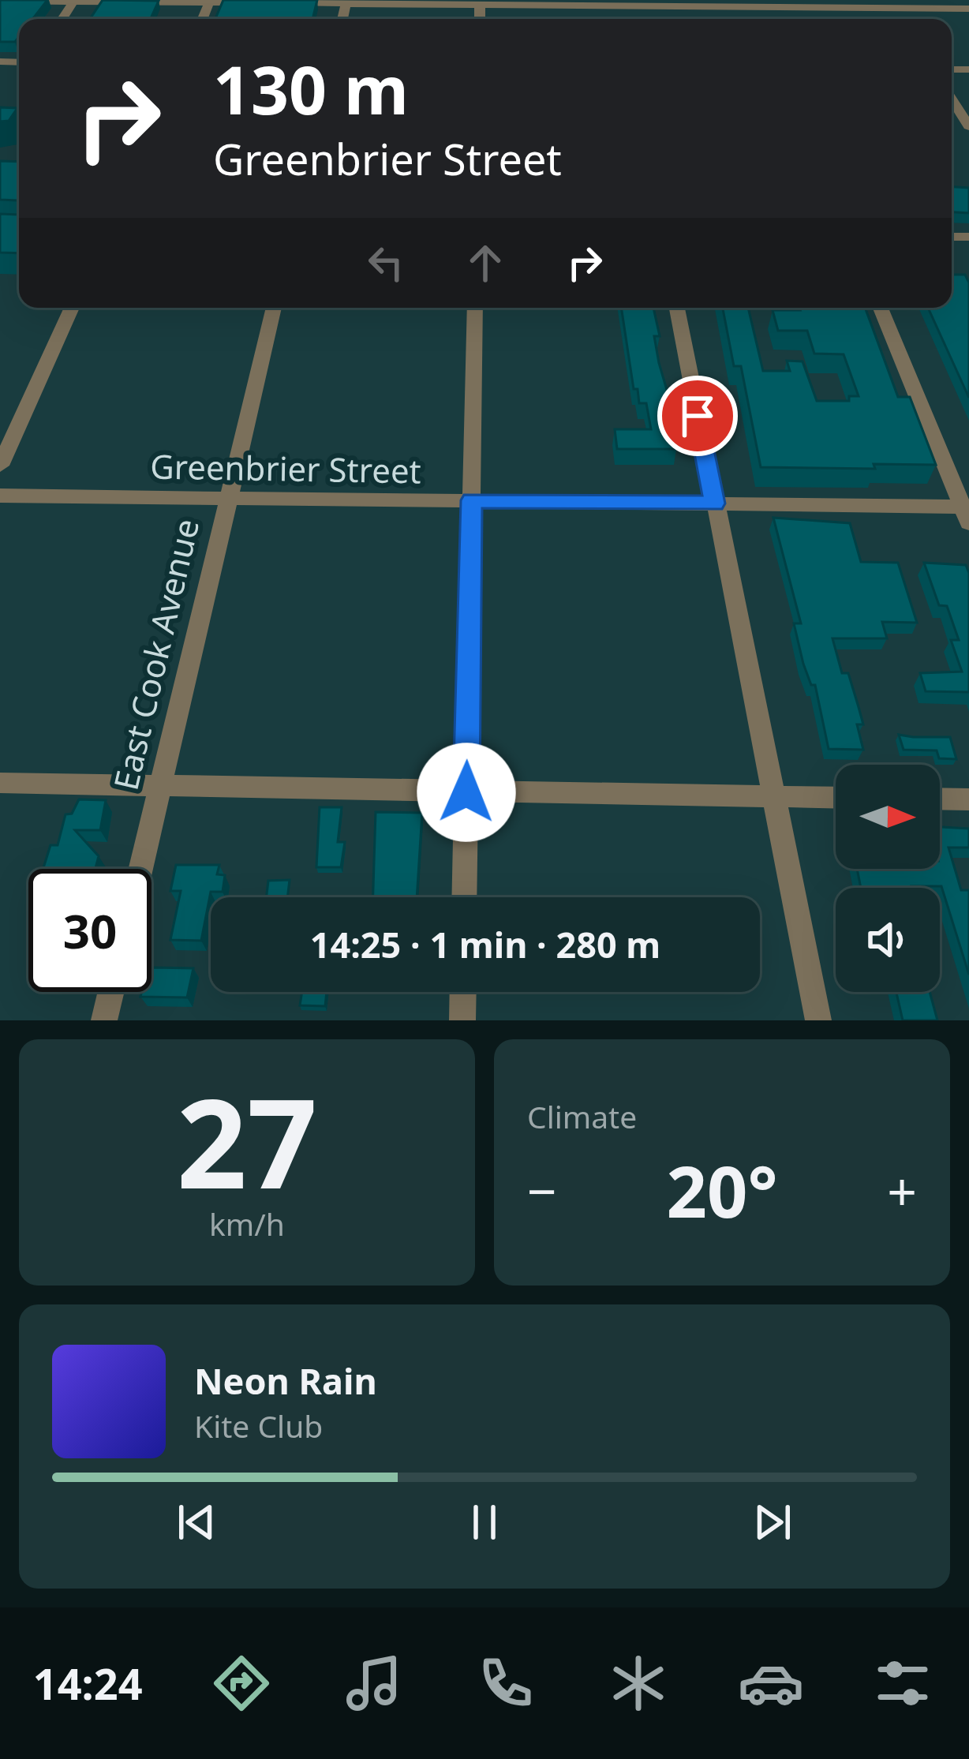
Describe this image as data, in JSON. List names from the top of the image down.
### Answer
{
  "streets": {
    "street": ["Greenbrier Street", "East Cook Avenue"]
  },
  "crossings": [
    ["Greenbrier Street", "East Cook Avenue"]
  ],
  "north": "right",
  "page": {
    "turn": ["130 m", "Greenbrier Street"],
    "limit": "30",
    "trip": "14:25 · 1 min · 280 m",
    "tile": [
      ["27", "km/h"],
      "Climate"
    ],
    "heat": ["−", "20°", "+"],
    "song": ["Neon Rain", "Kite Club"],
    "tabs": "14:24"
  }
}
